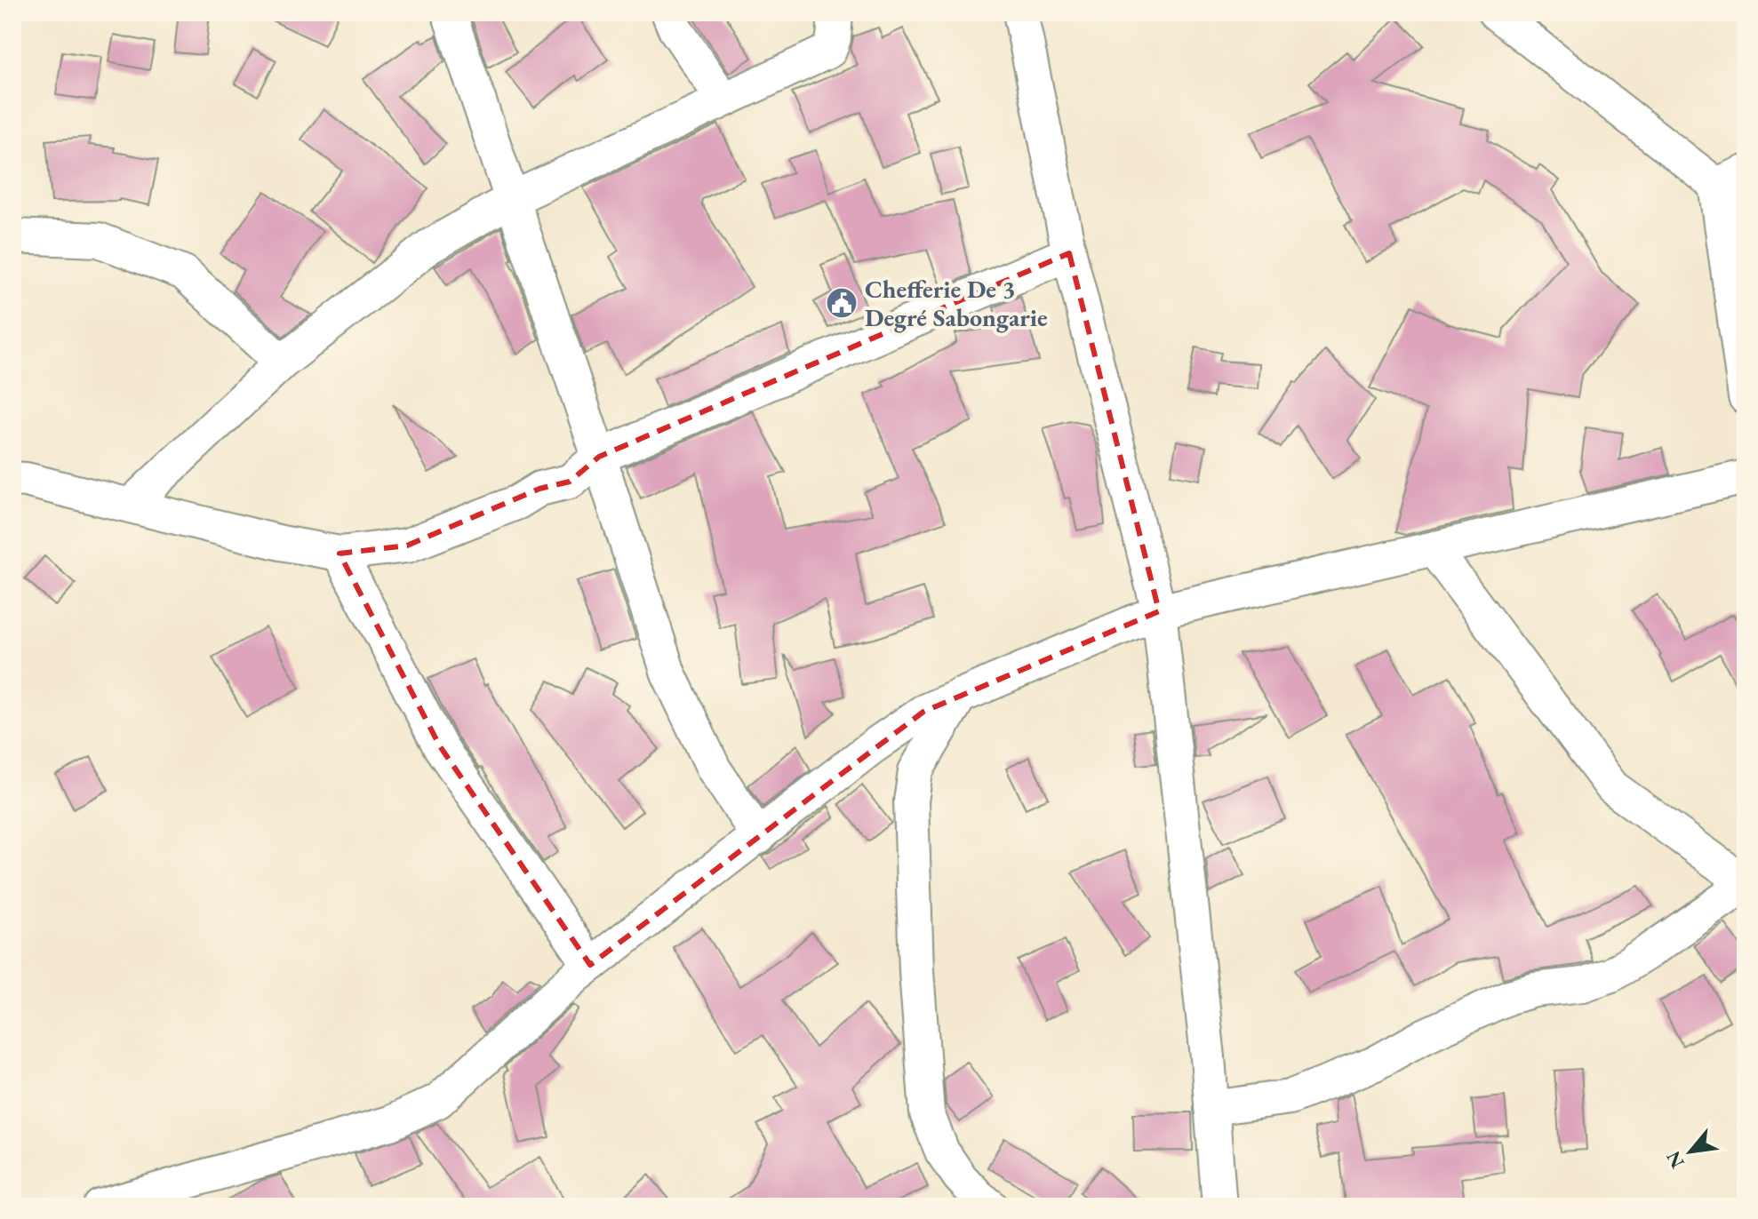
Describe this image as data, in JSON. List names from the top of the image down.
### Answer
{
  "places": {
    "public building": ["Chefferie De 3 Degré Sabongarie"]
  },
  "north": "bottom left"
}
